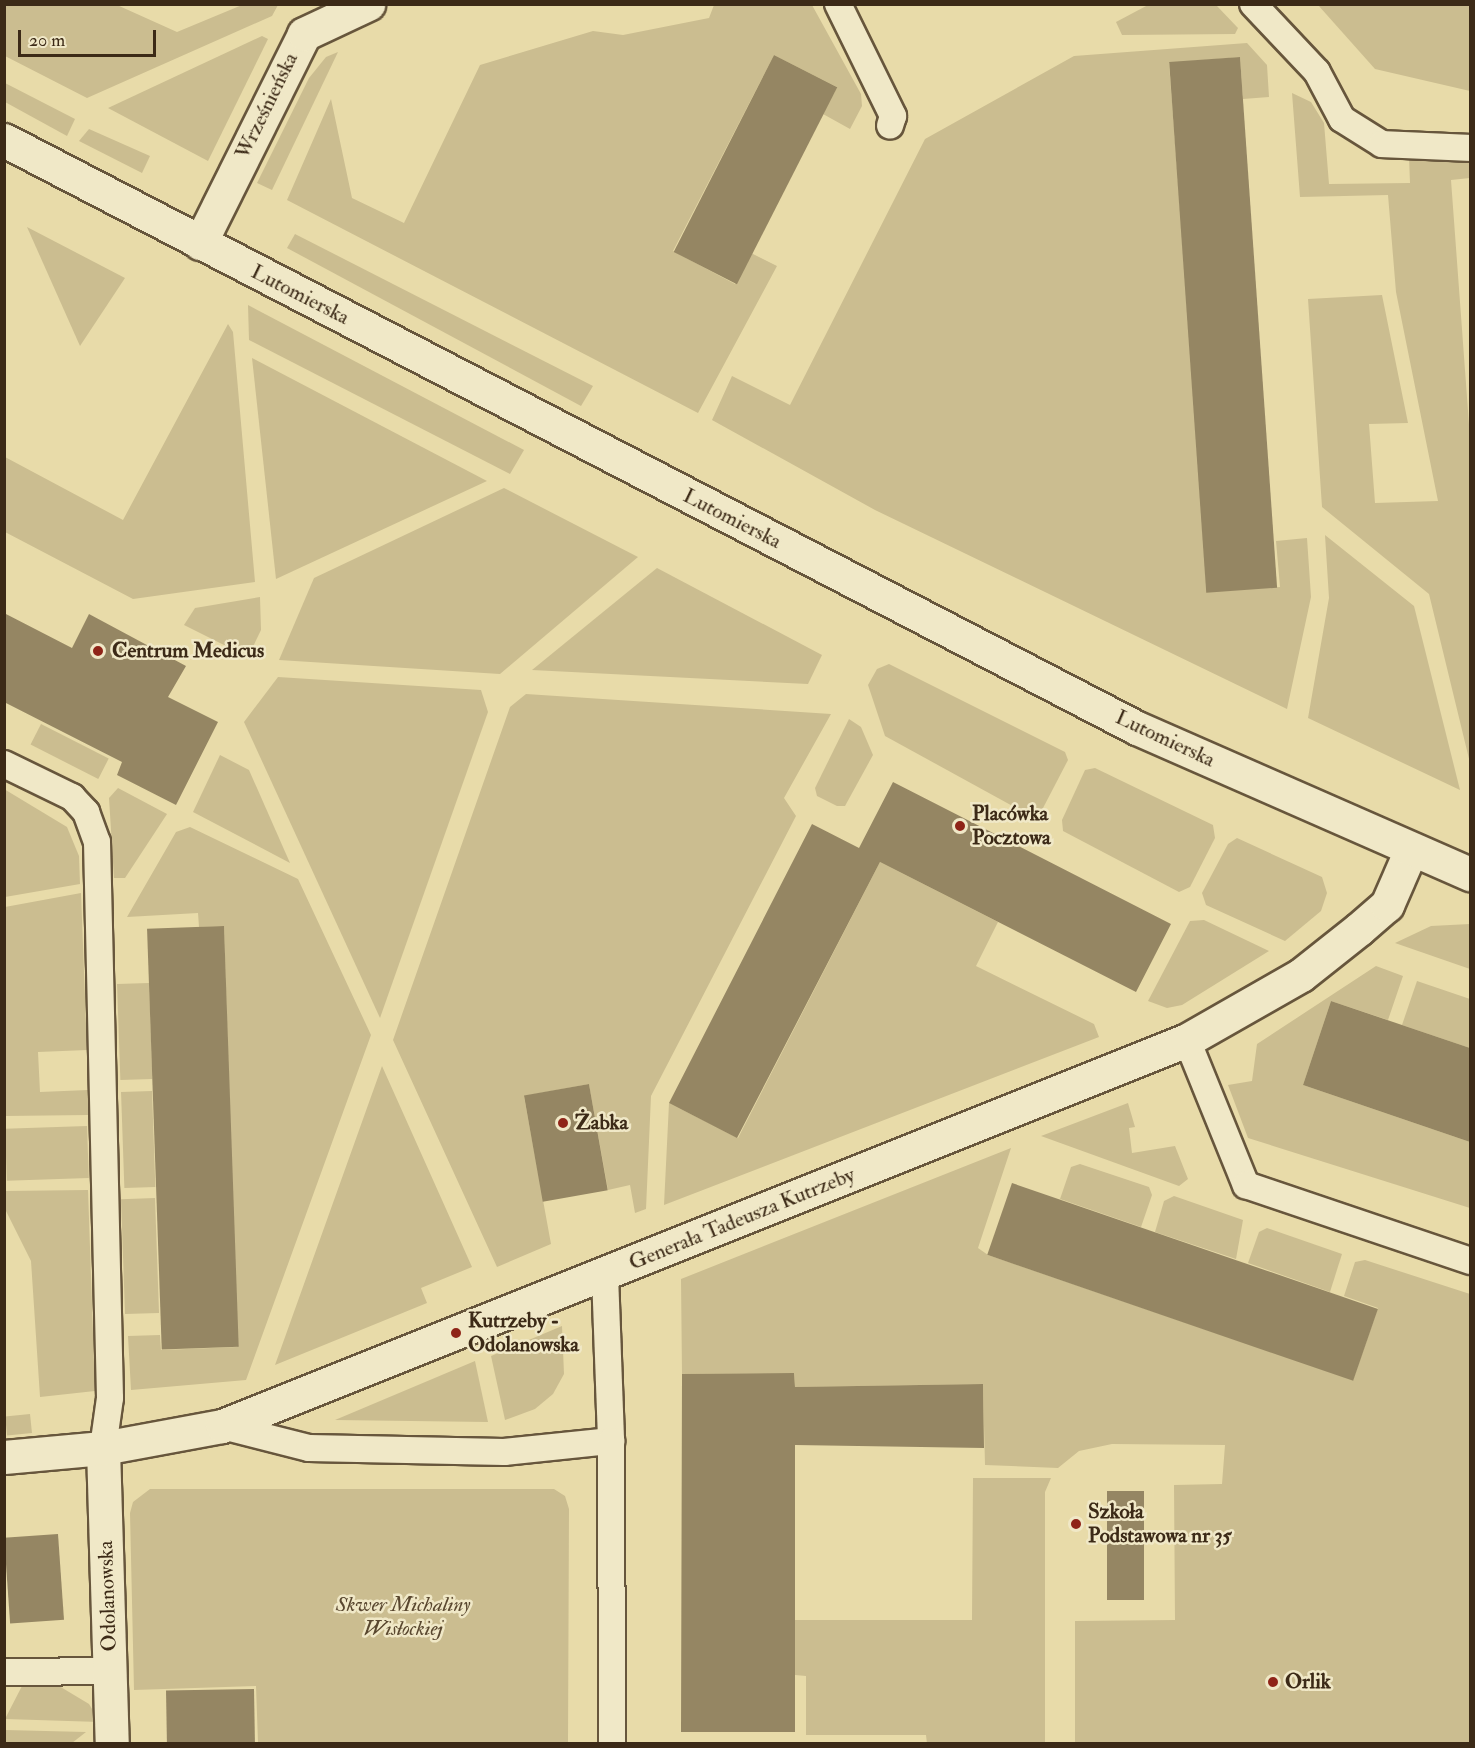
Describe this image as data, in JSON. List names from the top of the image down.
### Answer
{
  "streets": {
    "street": [
      "Wrześnieńska",
      "Lutomierska",
      "Generała Tadeusza Kutrzeby",
      "Odolanowska"
    ]
  },
  "crossings": [
    ["Wrześnieńska", "Lutomierska"],
    ["Lutomierska", "Generała Tadeusza Kutrzeby"],
    ["Generała Tadeusza Kutrzeby", "Odolanowska"]
  ],
  "parks": ["Skwer Michaliny Wisłockiej"],
  "places": [
    "Centrum Medicus",
    "Placówka Pocztowa",
    "Żabka",
    "Kutrzeby - Odolanowska",
    "Szkoła Podstawowa nr 35",
    "Orlik"
  ],
  "scale_bar": "20 m"
}
